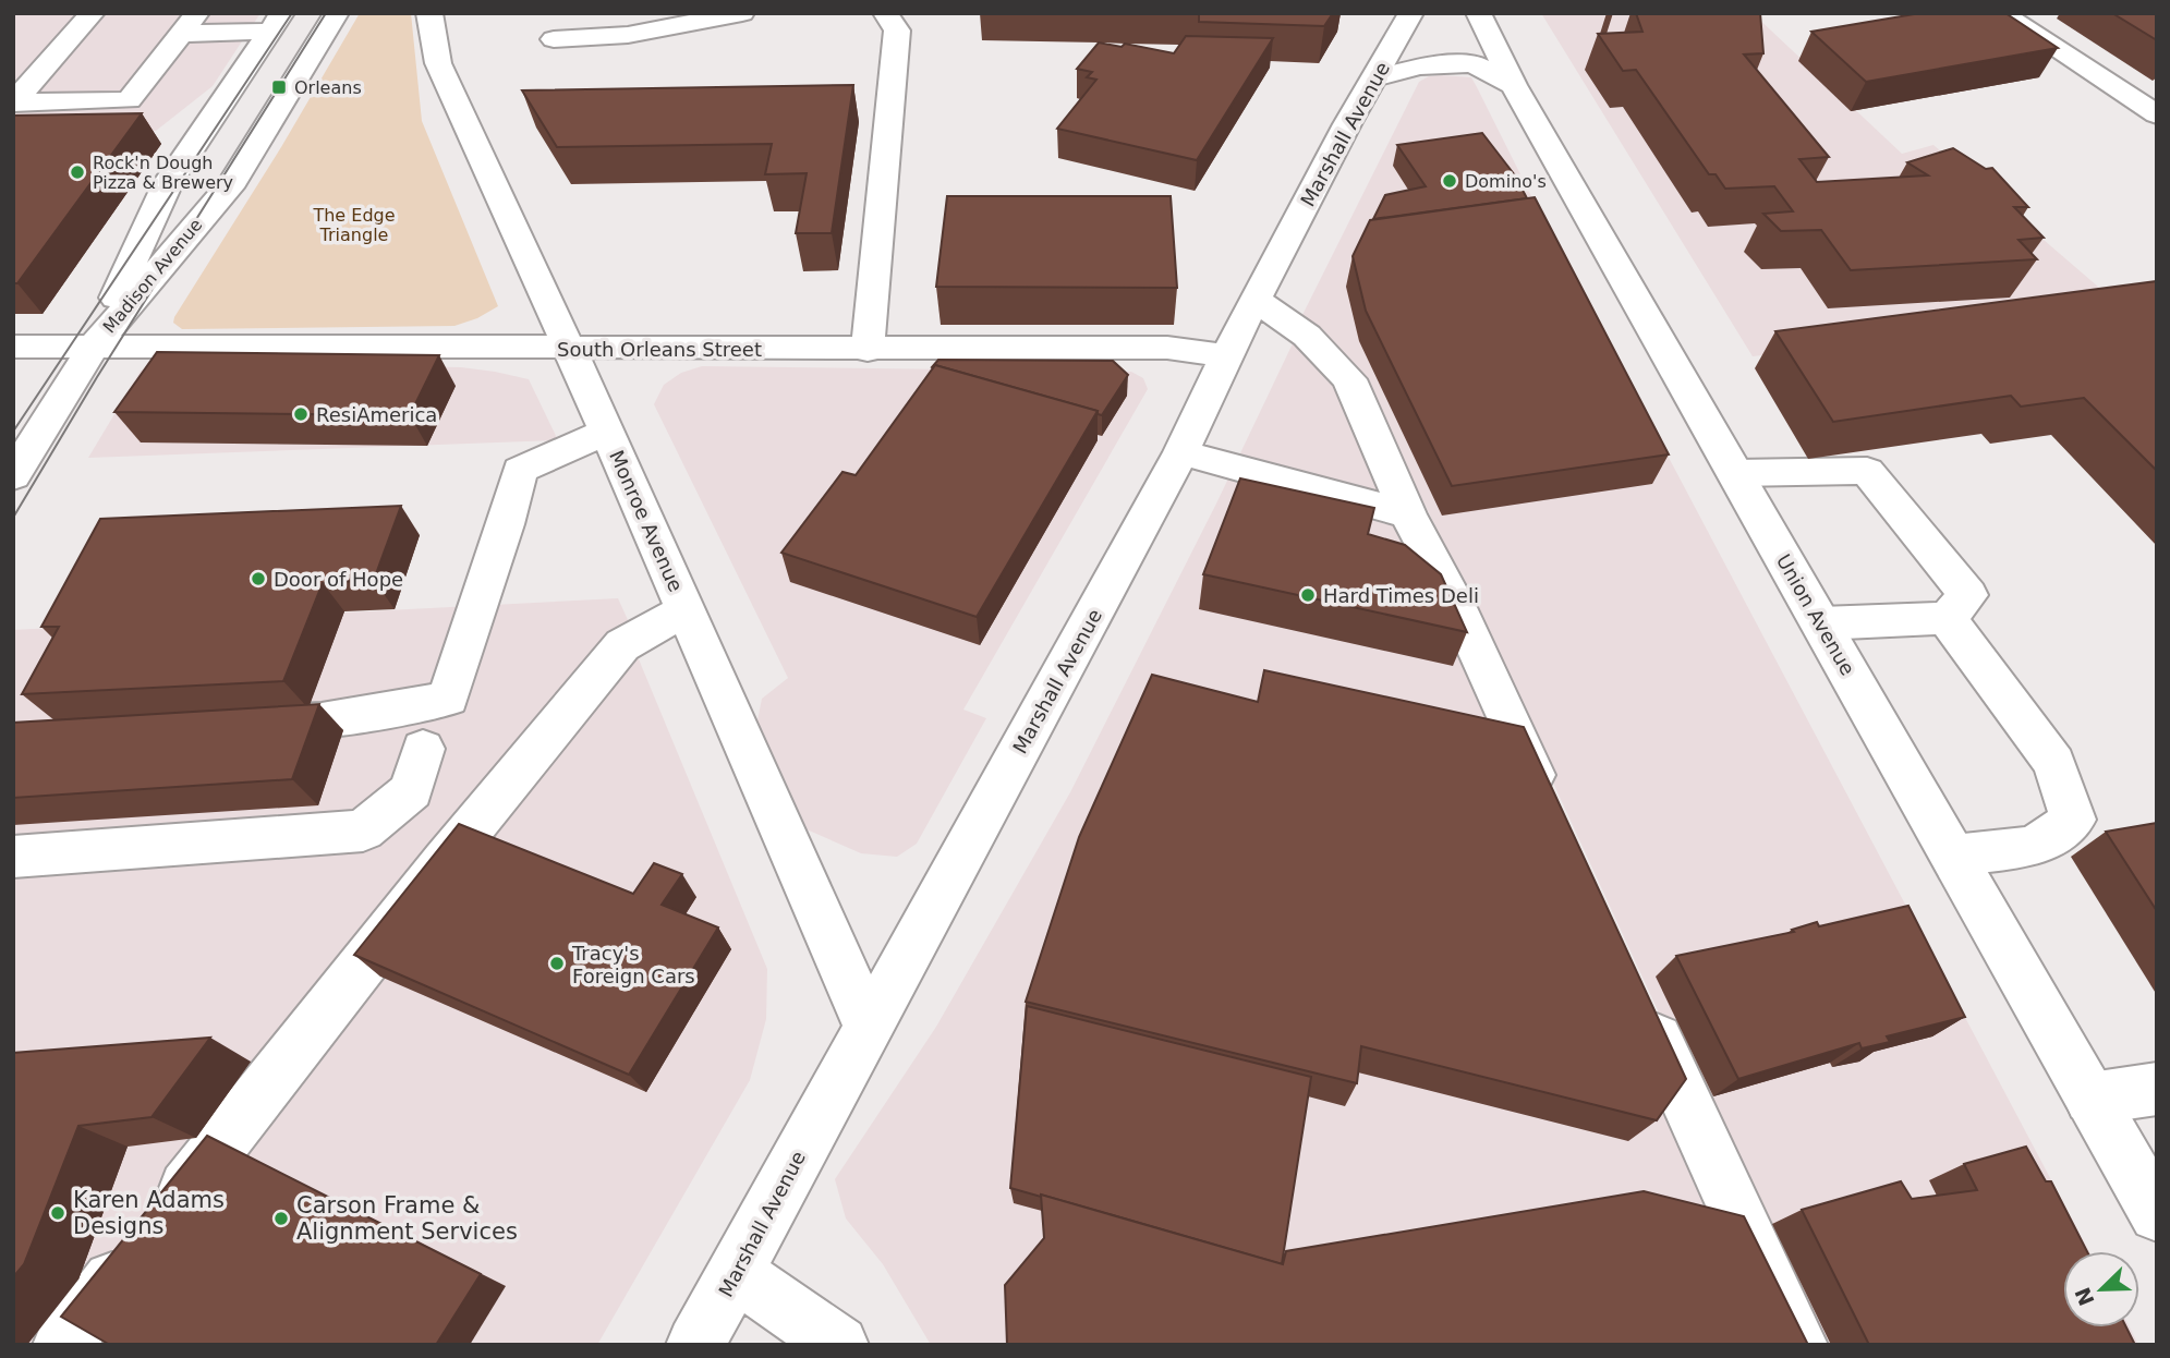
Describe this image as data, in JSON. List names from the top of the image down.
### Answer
{
  "streets": {
    "street": [
      "Marshall Avenue",
      "Madison Avenue",
      "South Orleans Street",
      "Monroe Avenue",
      "Union Avenue"
    ]
  },
  "crossings": [
    ["Marshall Avenue", "South Orleans Street"],
    ["Marshall Avenue", "Monroe Avenue"],
    ["Madison Avenue", "South Orleans Street"],
    ["South Orleans Street", "Monroe Avenue"]
  ],
  "parks": ["The Edge Triangle"],
  "places": {
    "transit": ["Orleans"],
    "other": [
      "Rock'n Dough Pizza & Brewery",
      "Domino's",
      "ResiAmerica",
      "Door of Hope",
      "Hard Times Deli",
      "Tracy's Foreign Cars",
      "Karen Adams Designs",
      "Carson Frame & Alignment Services"
    ]
  },
  "north": "bottom left"
}
